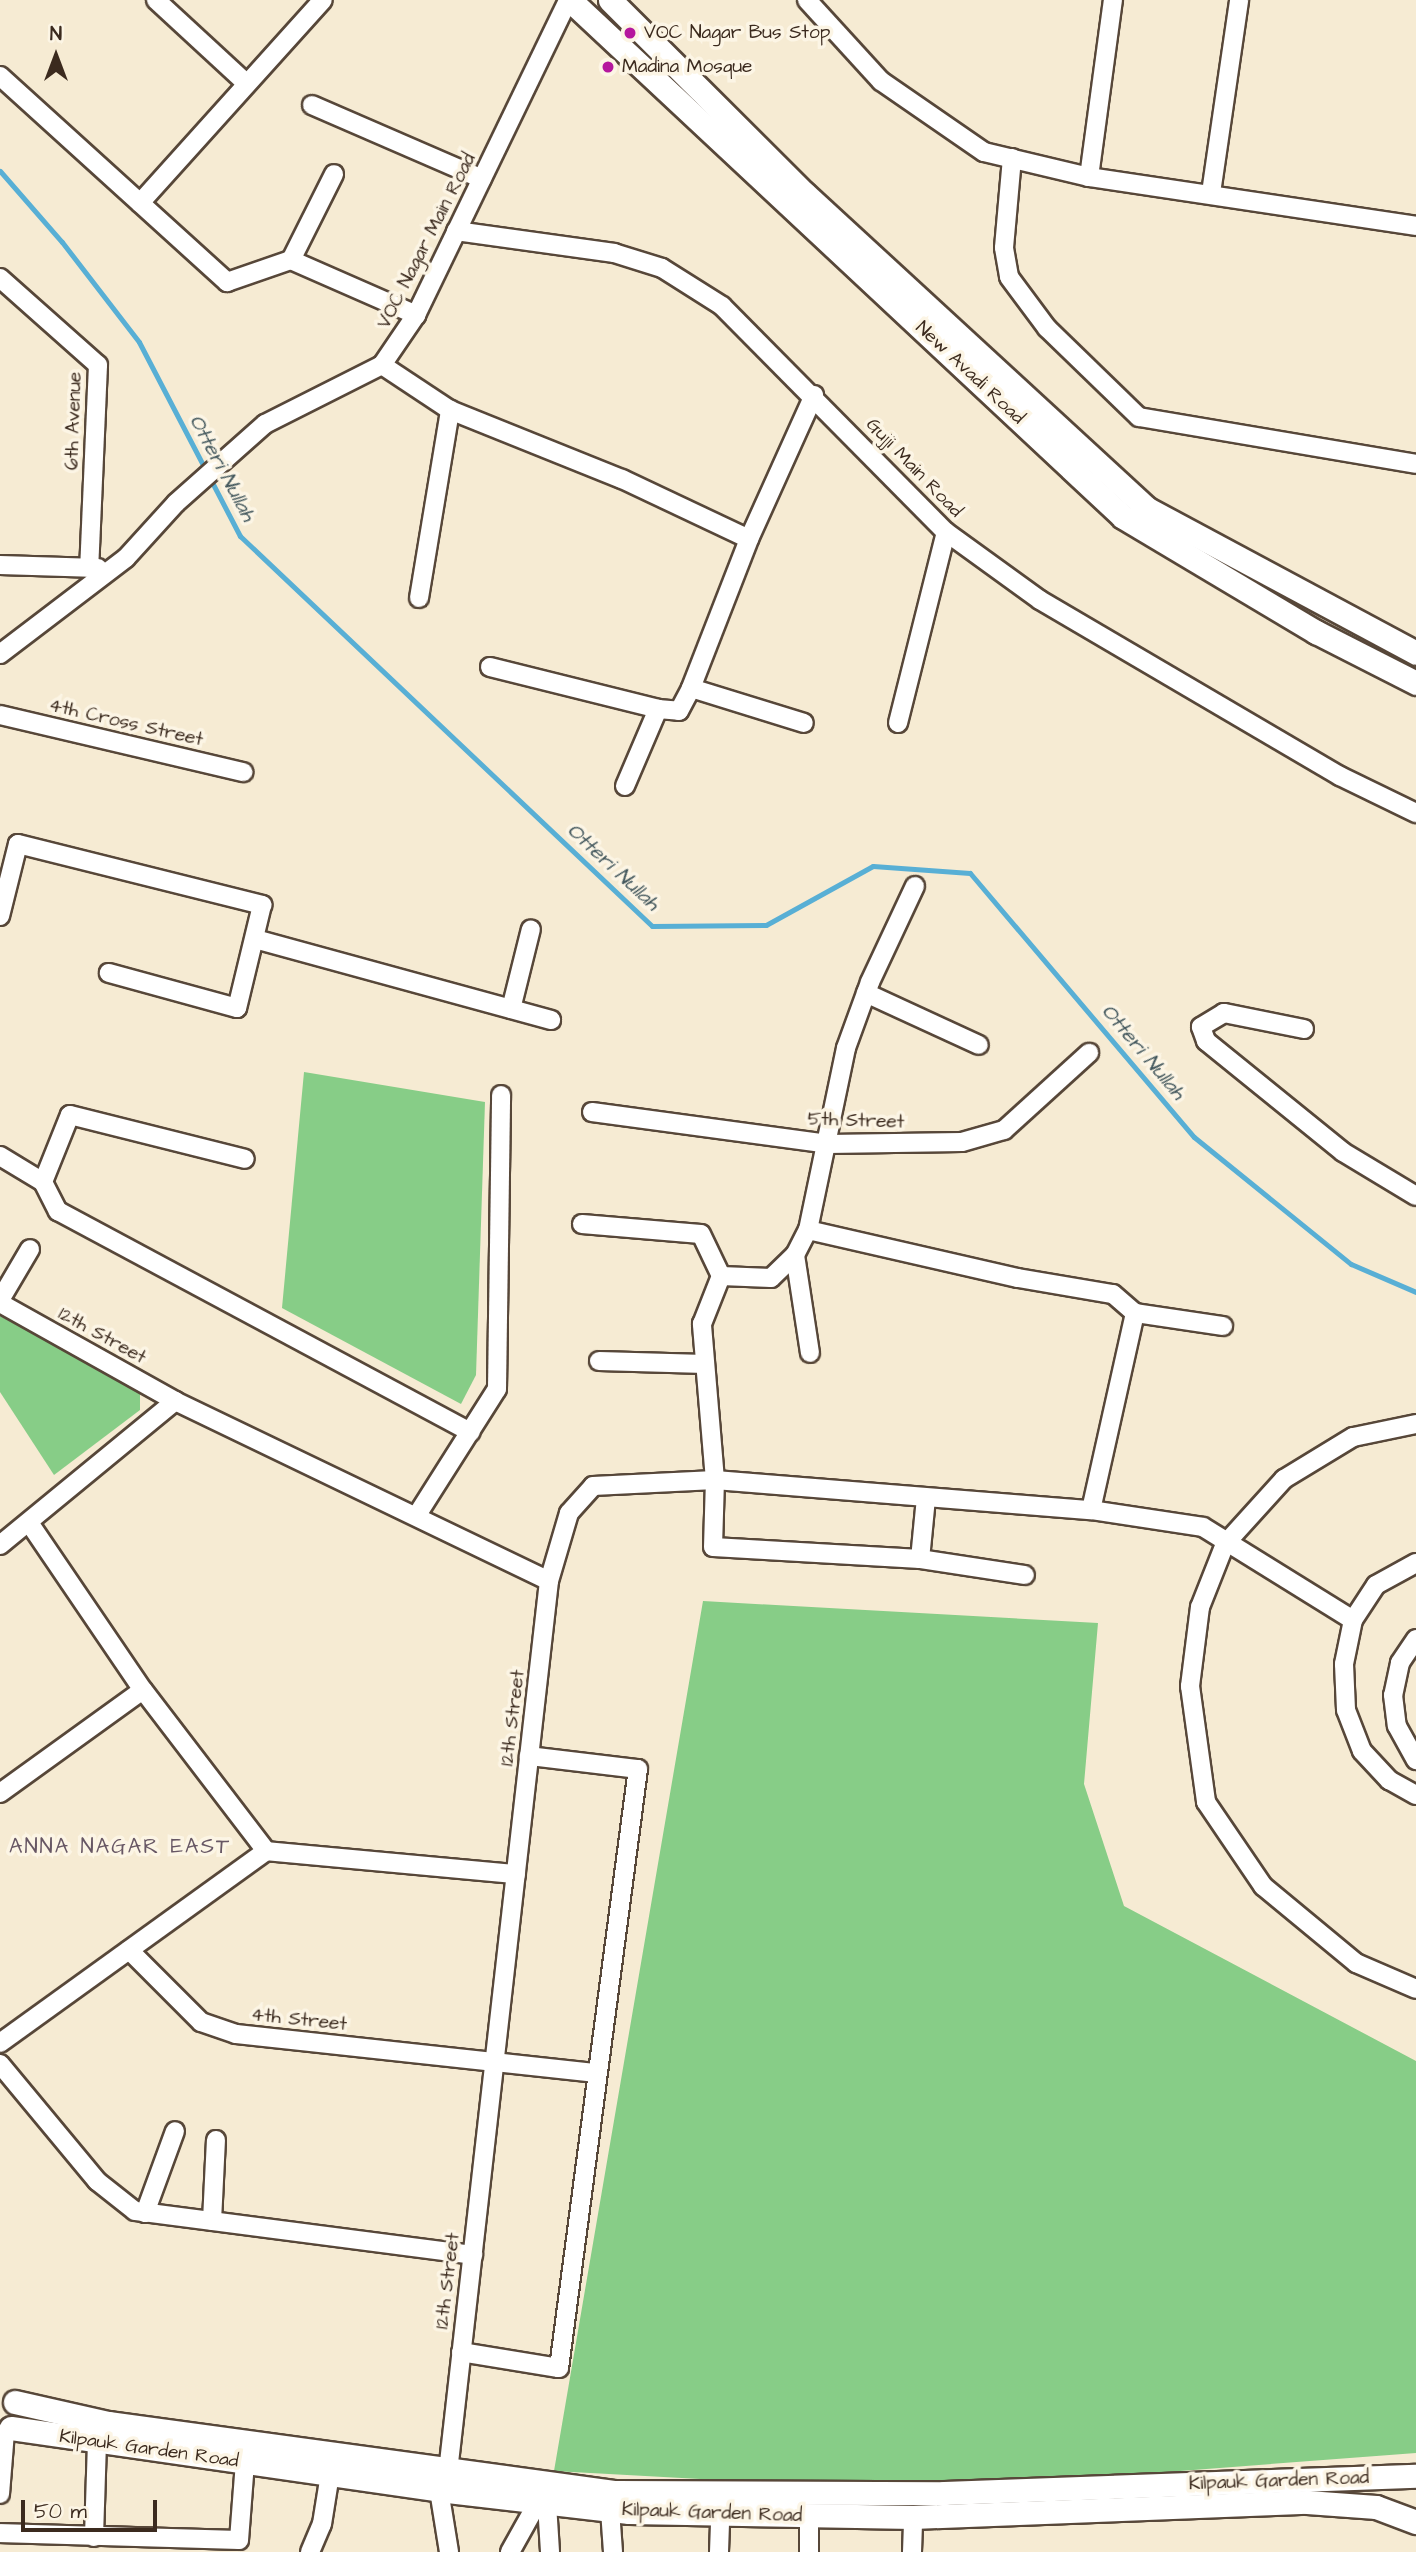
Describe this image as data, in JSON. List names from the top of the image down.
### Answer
{
  "streets": {
    "main road": ["New Avadi Road", "Kilpauk Garden Road"],
    "street": [
      "VOC Nagar Main Road",
      "6th Avenue",
      "Gujji Main Road",
      "4th Cross Street",
      "5th Street",
      "12th Street",
      "4th Street"
    ]
  },
  "crossings": [
    ["VOC Nagar Main Road", "New Avadi Road"],
    ["VOC Nagar Main Road", "Gujji Main Road"],
    ["12th Street", "4th Street"],
    ["12th Street", "Kilpauk Garden Road"]
  ],
  "districts": ["ANNA NAGAR EAST"],
  "water": ["Otteri Nullah"],
  "places": ["VOC Nagar Bus Stop", "Madina Mosque"],
  "scale_bar": "50 m",
  "north": "top"
}
